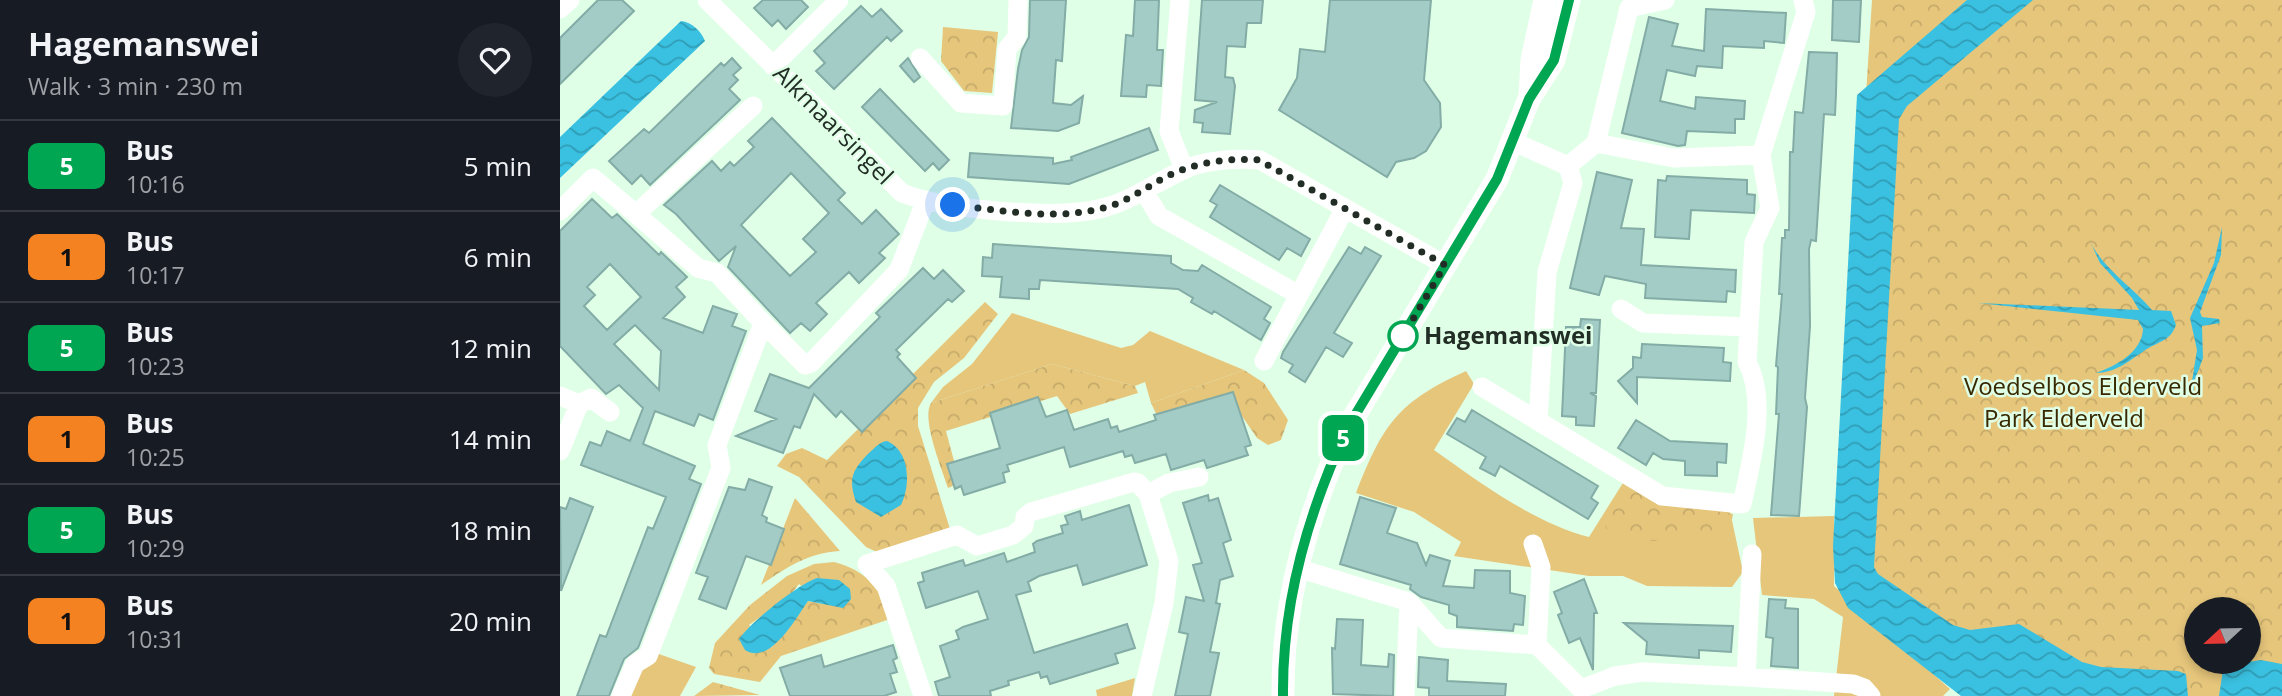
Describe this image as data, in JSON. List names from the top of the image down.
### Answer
{
  "streets": {
    "street": ["Alkmaarsingel"]
  },
  "parks": ["Voedselbos Elderveld", "Park Elderveld"],
  "places": ["Hagemanswei"],
  "lines": ["bus line 5"],
  "north": "left",
  "page": {
    "heading": ["Hagemanswei", "Walk · 3 min · 230 m"],
    "on_map": "5",
    "list": [
      {
        "mark": "5",
        "name": "Bus",
        "note": "10:16",
        "value": "5 min"
      },
      {
        "mark": "1",
        "name": "Bus",
        "note": "10:17",
        "value": "6 min"
      },
      {
        "mark": "5",
        "name": "Bus",
        "note": "10:23",
        "value": "12 min"
      },
      {
        "mark": "1",
        "name": "Bus",
        "note": "10:25",
        "value": "14 min"
      },
      {
        "mark": "5",
        "name": "Bus",
        "note": "10:29",
        "value": "18 min"
      },
      {
        "mark": "1",
        "name": "Bus",
        "note": "10:31",
        "value": "20 min"
      }
    ]
  }
}
